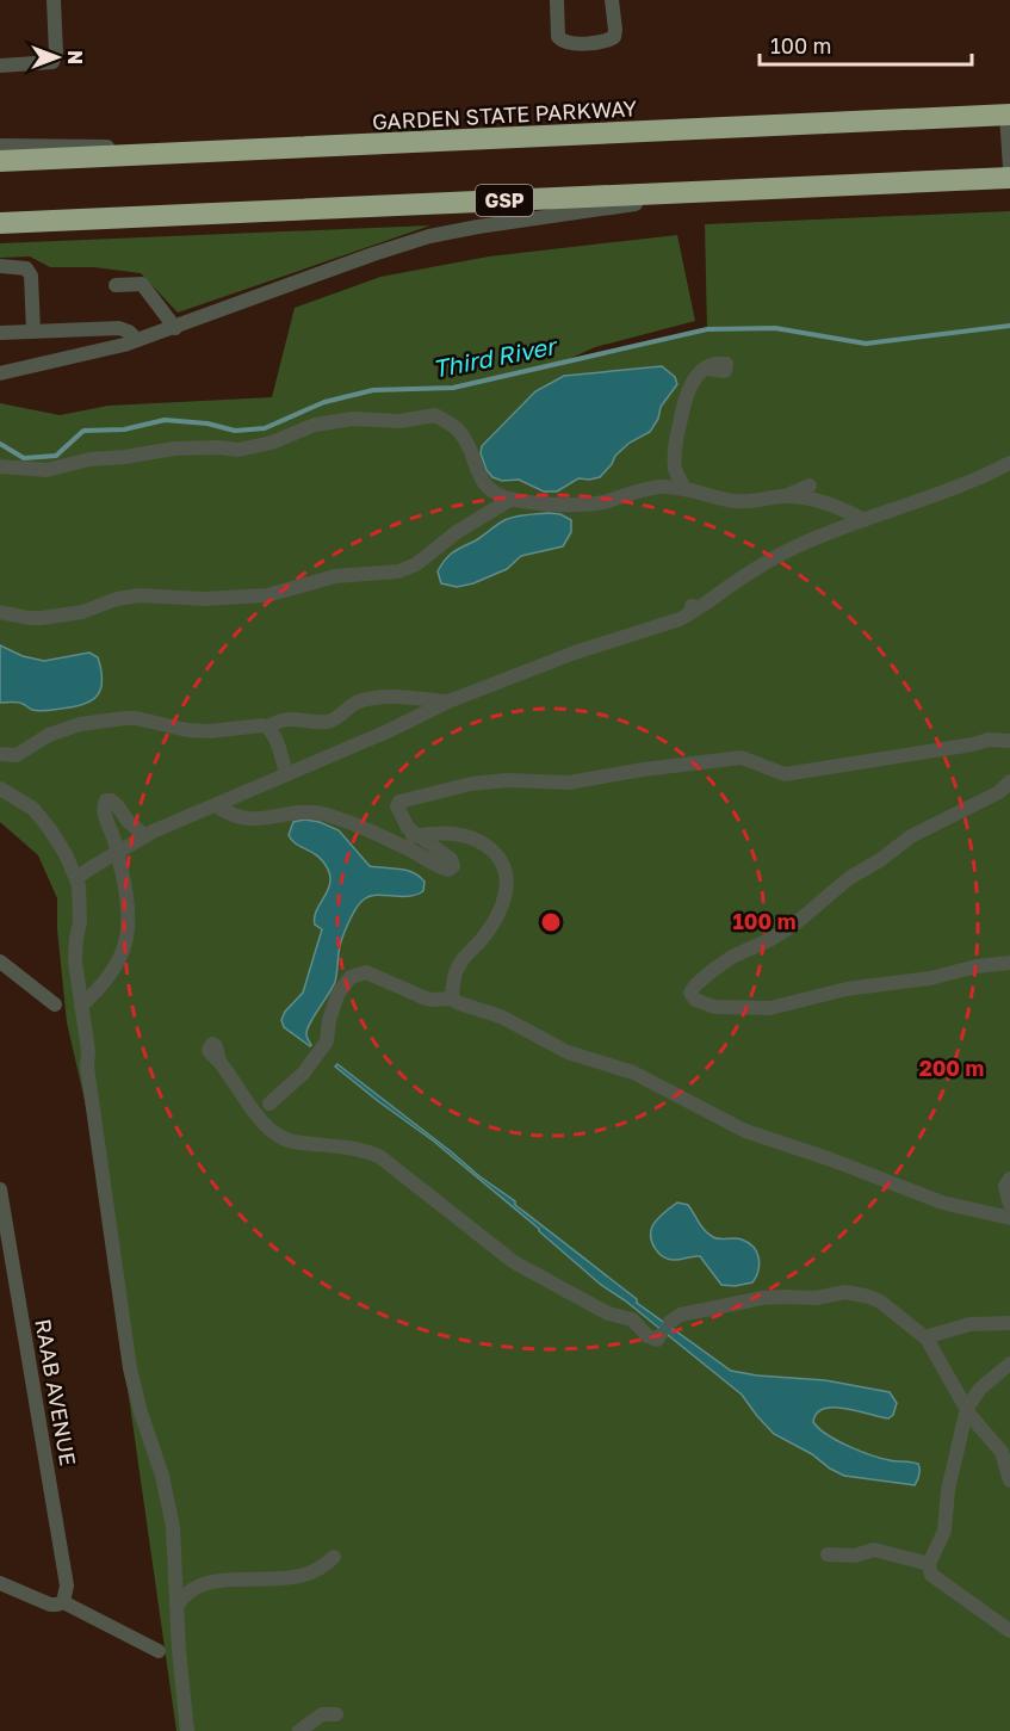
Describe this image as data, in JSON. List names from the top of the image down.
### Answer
{
  "streets": {
    "highway": ["GARDEN STATE PARKWAY", "GSP"],
    "street": ["RAAB AVENUE"]
  },
  "water": ["Third River"],
  "scale_bar": "100 m",
  "north": "right",
  "rings": ["100 m", "200 m"]
}
